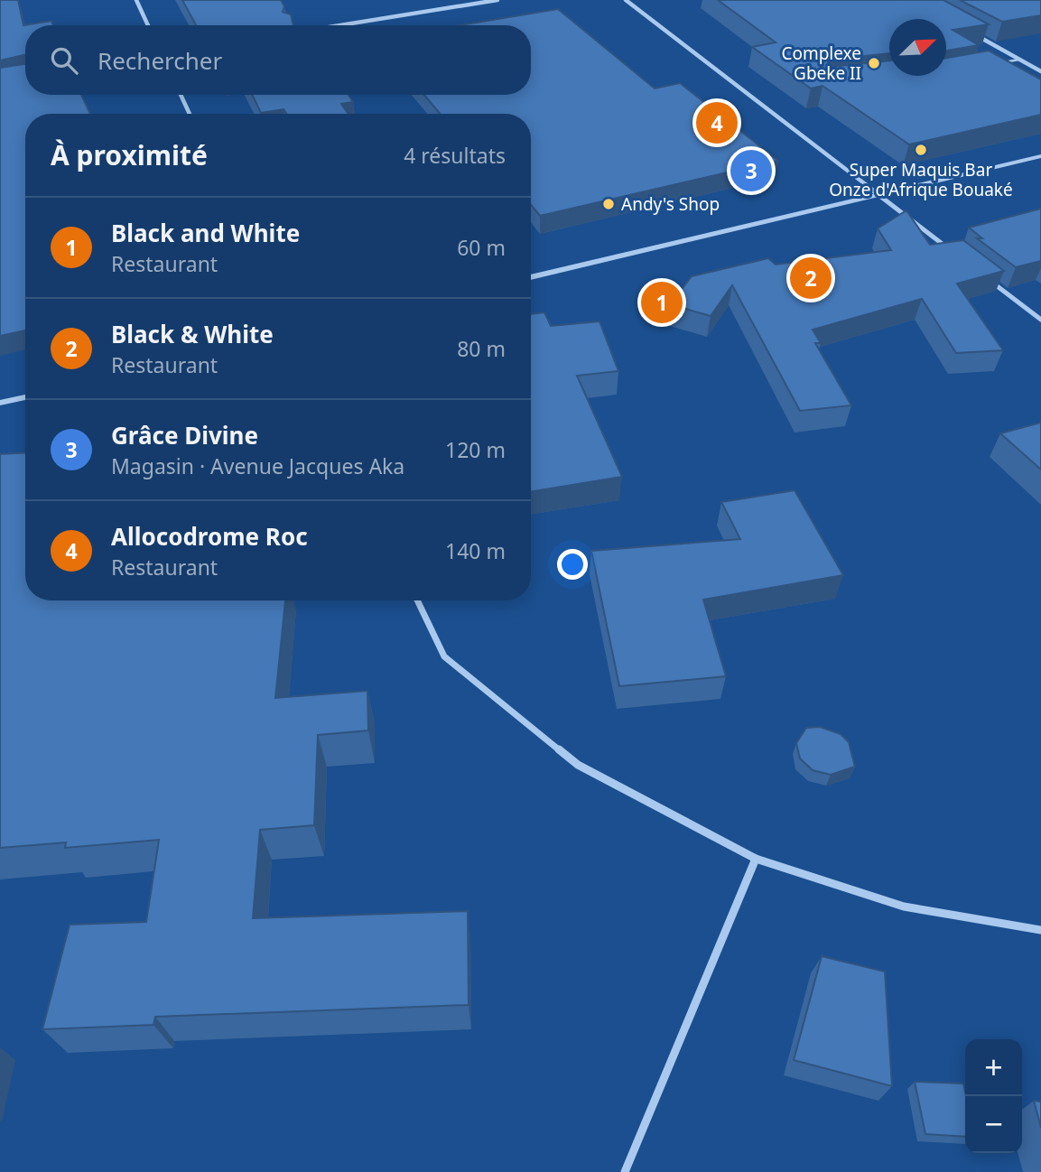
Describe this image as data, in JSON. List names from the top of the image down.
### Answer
{
  "places": ["Complexe Gbeke II", "Super Maquis Bar Onze d'Afrique Bouaké", "Andy's Shop"],
  "north": "top right",
  "page": {
    "search": "Rechercher",
    "pins": [
      "4",
      "3",
      "2",
      "1"
    ],
    "heading": ["À proximité", "4 résultats"],
    "list": [
      {
        "mark": "1",
        "name": "Black and White",
        "note": "Restaurant",
        "value": "60 m"
      },
      {
        "mark": "2",
        "name": "Black & White",
        "note": "Restaurant",
        "value": "80 m"
      },
      {
        "mark": "3",
        "name": "Grâce Divine",
        "note": "Magasin · Avenue Jacques Aka",
        "value": "120 m"
      },
      {
        "mark": "4",
        "name": "Allocodrome Roc",
        "note": "Restaurant",
        "value": "140 m"
      }
    ],
    "map_buttons": ["+", "−"]
  }
}
